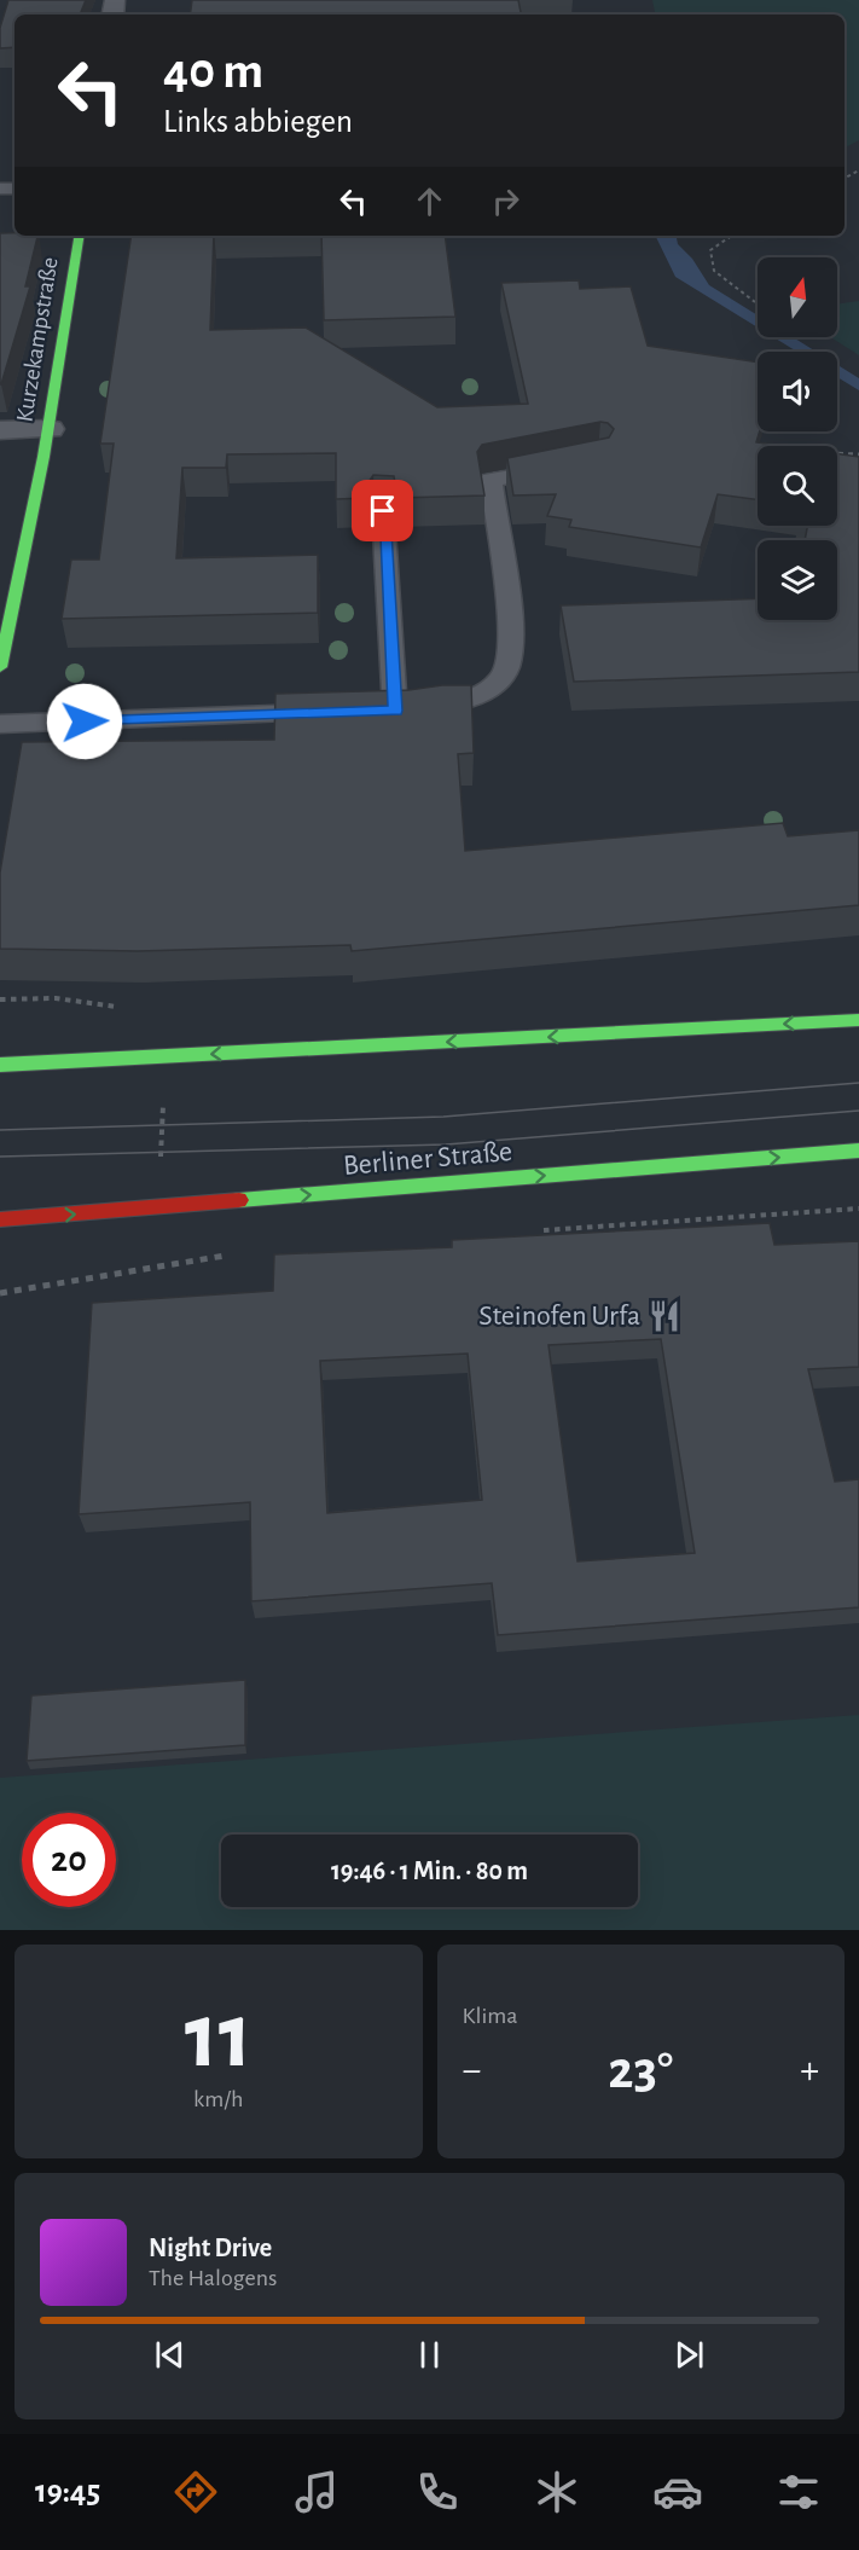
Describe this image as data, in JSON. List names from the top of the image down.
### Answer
{
  "streets": {
    "main road": ["Kurzekampstraße", "Berliner Straße"]
  },
  "places": {
    "restaurant": ["Steinofen Urfa"]
  },
  "north": "top",
  "page": {
    "turn": ["40 m", "Links abbiegen"],
    "limit": "20",
    "trip": "19:46 · 1 Min. · 80 m",
    "tile": [
      ["11", "km/h"],
      "Klima"
    ],
    "heat": ["−", "23°", "+"],
    "song": ["Night Drive", "The Halogens"],
    "tabs": "19:45"
  }
}
